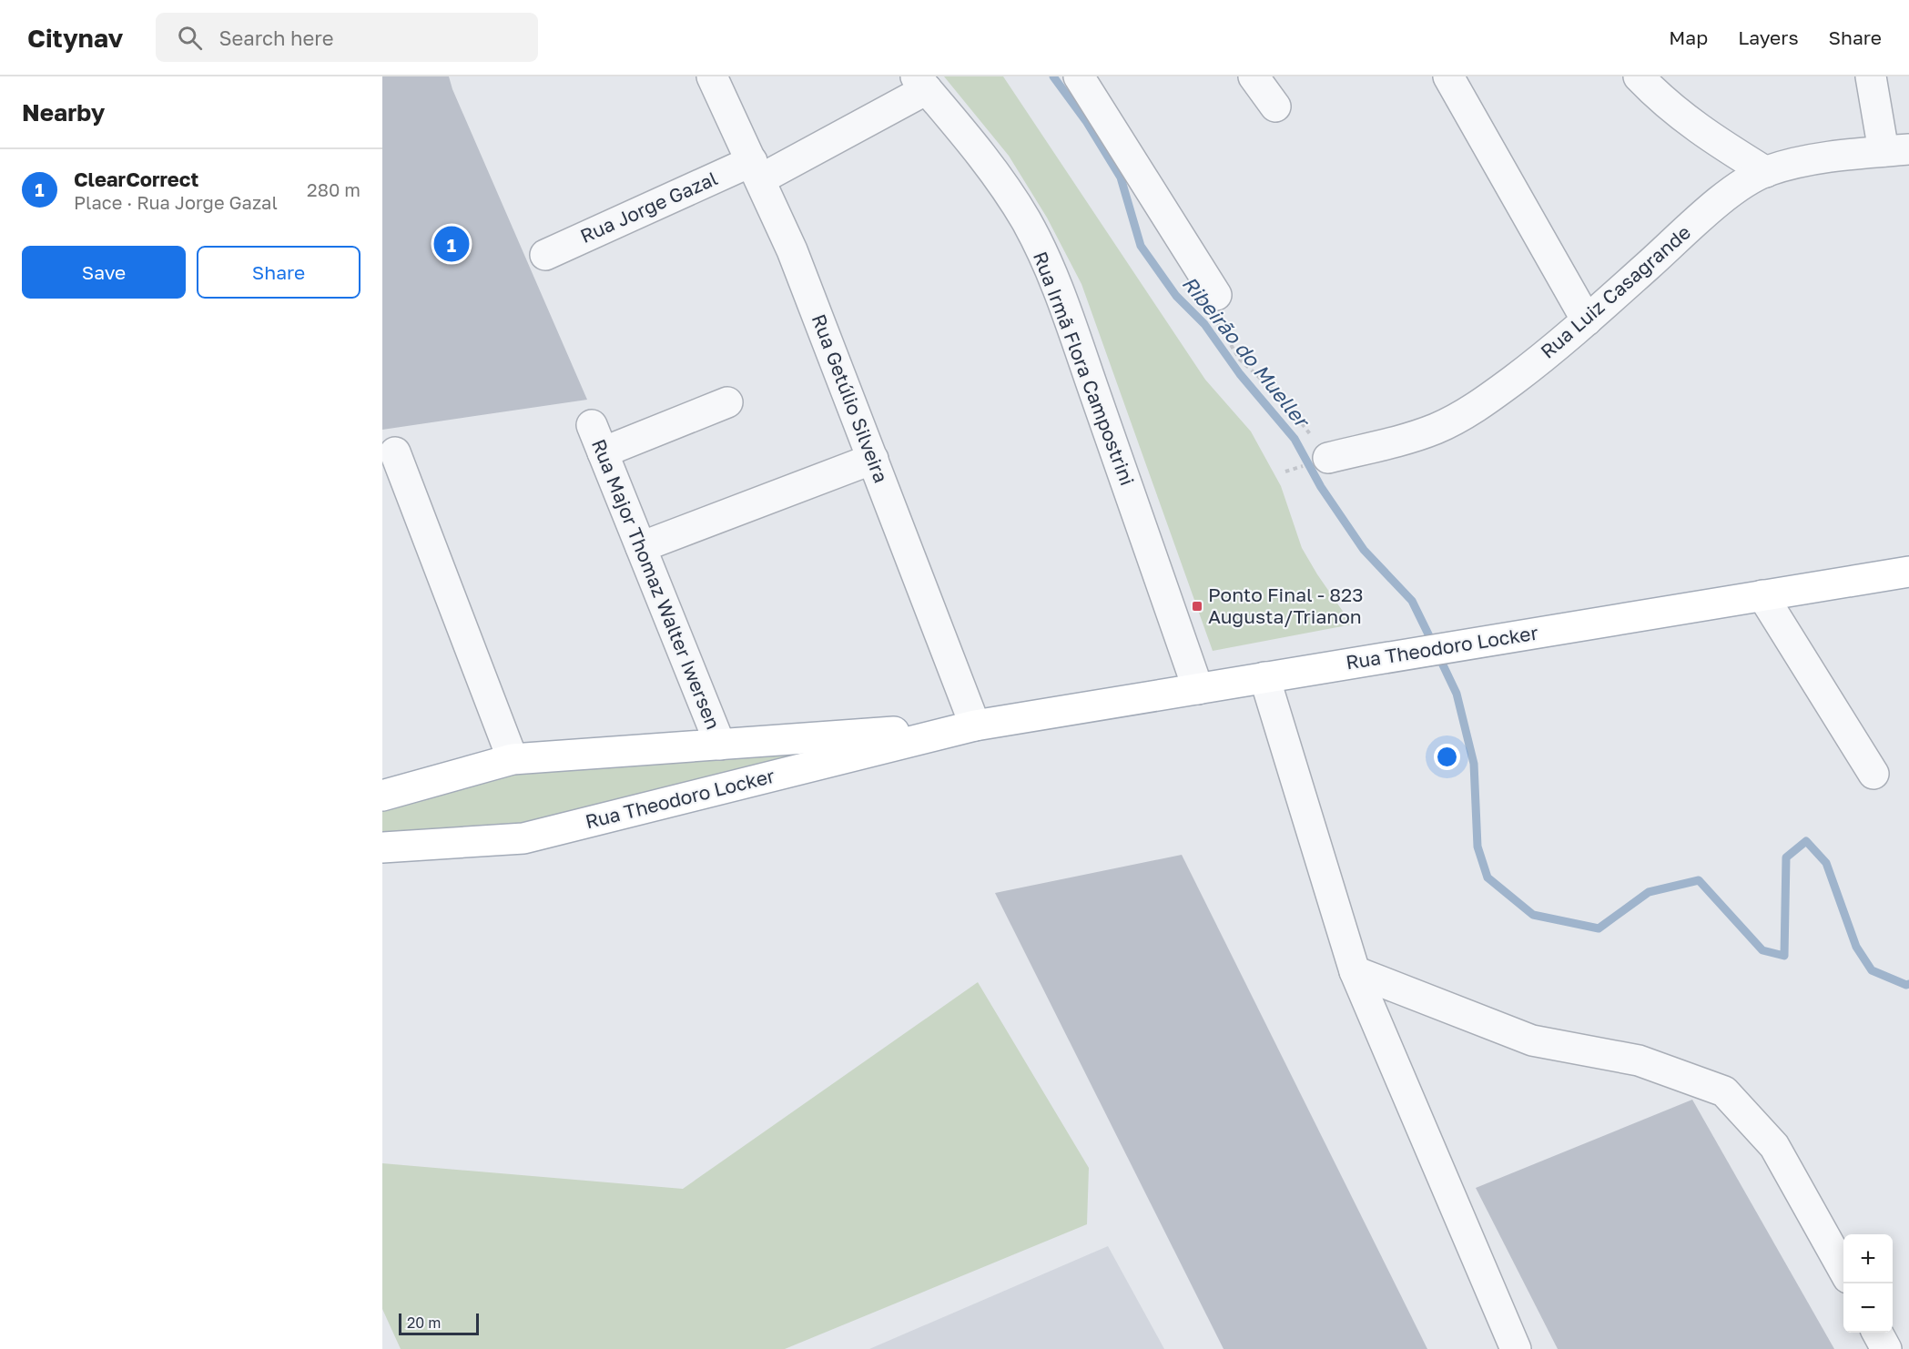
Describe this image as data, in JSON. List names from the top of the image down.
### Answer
{
  "streets": {
    "main road": ["Rua Theodoro Locker"],
    "street": [
      "Rua Jorge Gazal",
      "Rua Luiz Casagrande",
      "Rua Irmã Flora Campostrini",
      "Rua Getúlio Silveira",
      "Rua Major Thomaz Walter Iwersen"
    ]
  },
  "crossings": [
    ["Rua Jorge Gazal", "Rua Irmã Flora Campostrini"],
    ["Rua Jorge Gazal", "Rua Getúlio Silveira"],
    ["Rua Irmã Flora Campostrini", "Rua Theodoro Locker"],
    ["Rua Getúlio Silveira", "Rua Theodoro Locker"],
    ["Rua Major Thomaz Walter Iwersen", "Rua Theodoro Locker"]
  ],
  "water": ["Ribeirão do Mueller"],
  "places": {
    "transit": ["Ponto Final - 823 Augusta/Trianon"]
  },
  "scale_bar": "20 m",
  "page": {
    "header": "Citynav",
    "search": "Search here",
    "nav": ["Map", "Layers", "Share"],
    "heading": "Nearby",
    "list": [
      {
        "mark": "1",
        "name": "ClearCorrect",
        "note": "Place · Rua Jorge Gazal",
        "value": "280 m"
      }
    ],
    "pins": "1",
    "buttons": ["Save", "Share"],
    "map_buttons": ["+", "−"],
    "scale": "20 m"
  }
}
